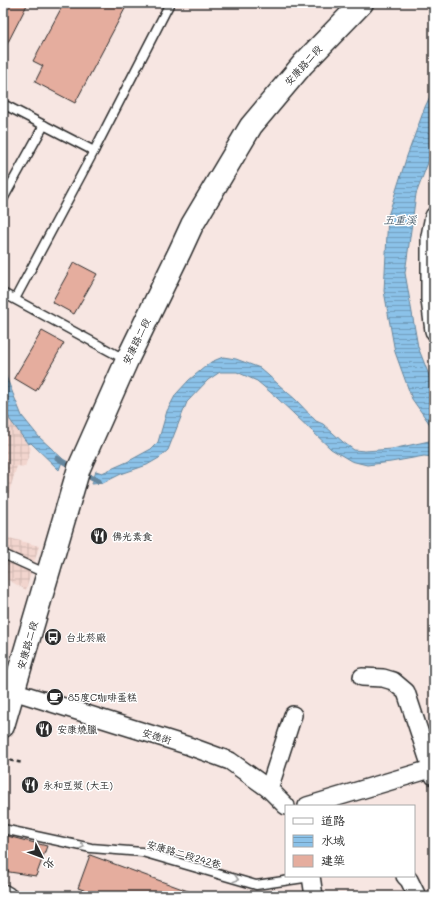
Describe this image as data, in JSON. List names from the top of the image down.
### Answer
{
  "streets": {
    "main road": ["安康路二段"],
    "street": ["安德街"],
    "lane": ["安康路二段242巷"]
  },
  "crossings": [
    ["安康路二段", "安德街"]
  ],
  "one_way": ["安康路二段242巷"],
  "water": ["五重溪"],
  "places": {
    "restaurant": ["佛光素食", "安康燒臘", "永和豆漿 (大王)"],
    "bus stop": ["台北菸廠"],
    "cafe": ["85度C咖啡蛋糕"]
  },
  "legend": ["道路", "水域", "建築"],
  "north": "bottom right"
}
